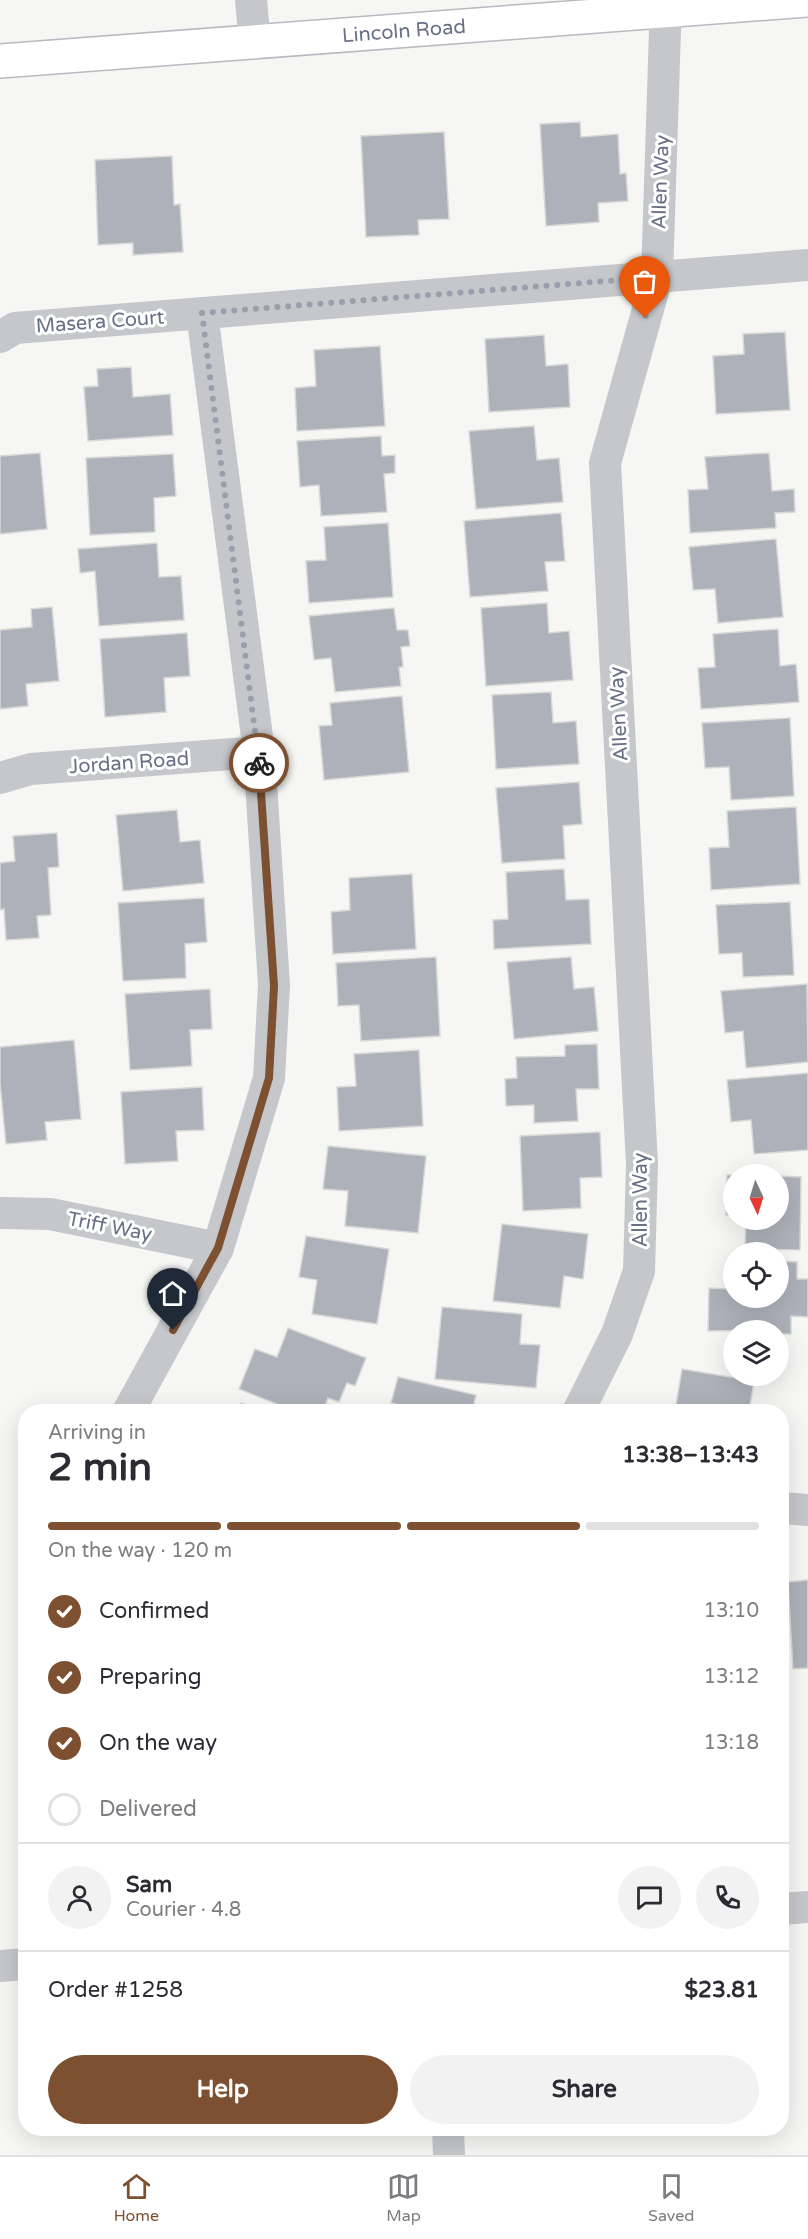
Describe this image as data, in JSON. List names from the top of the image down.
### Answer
{
  "streets": {
    "street": [
      "Lincoln Road",
      "Allen Way",
      "Masera Court",
      "Jordan Road",
      "Triff Way"
    ]
  },
  "crossings": [
    ["Lincoln Road", "Allen Way"],
    ["Allen Way", "Masera Court"]
  ],
  "north": "bottom",
  "page": {
    "heading": ["2 min", "Arriving in", "13:38–13:43"],
    "panel": [
      "Sam",
      "Courier · 4.8",
      "Order #1258",
      "$23.81"
    ],
    "bar": "On the way · 120 m",
    "list": [
      ["Confirmed", "13:10"],
      ["Preparing", "13:12"],
      ["On the way", "13:18"],
      "Delivered"
    ],
    "buttons": ["Help", "Share"],
    "tabs": ["Home", "Map", "Saved"]
  }
}
